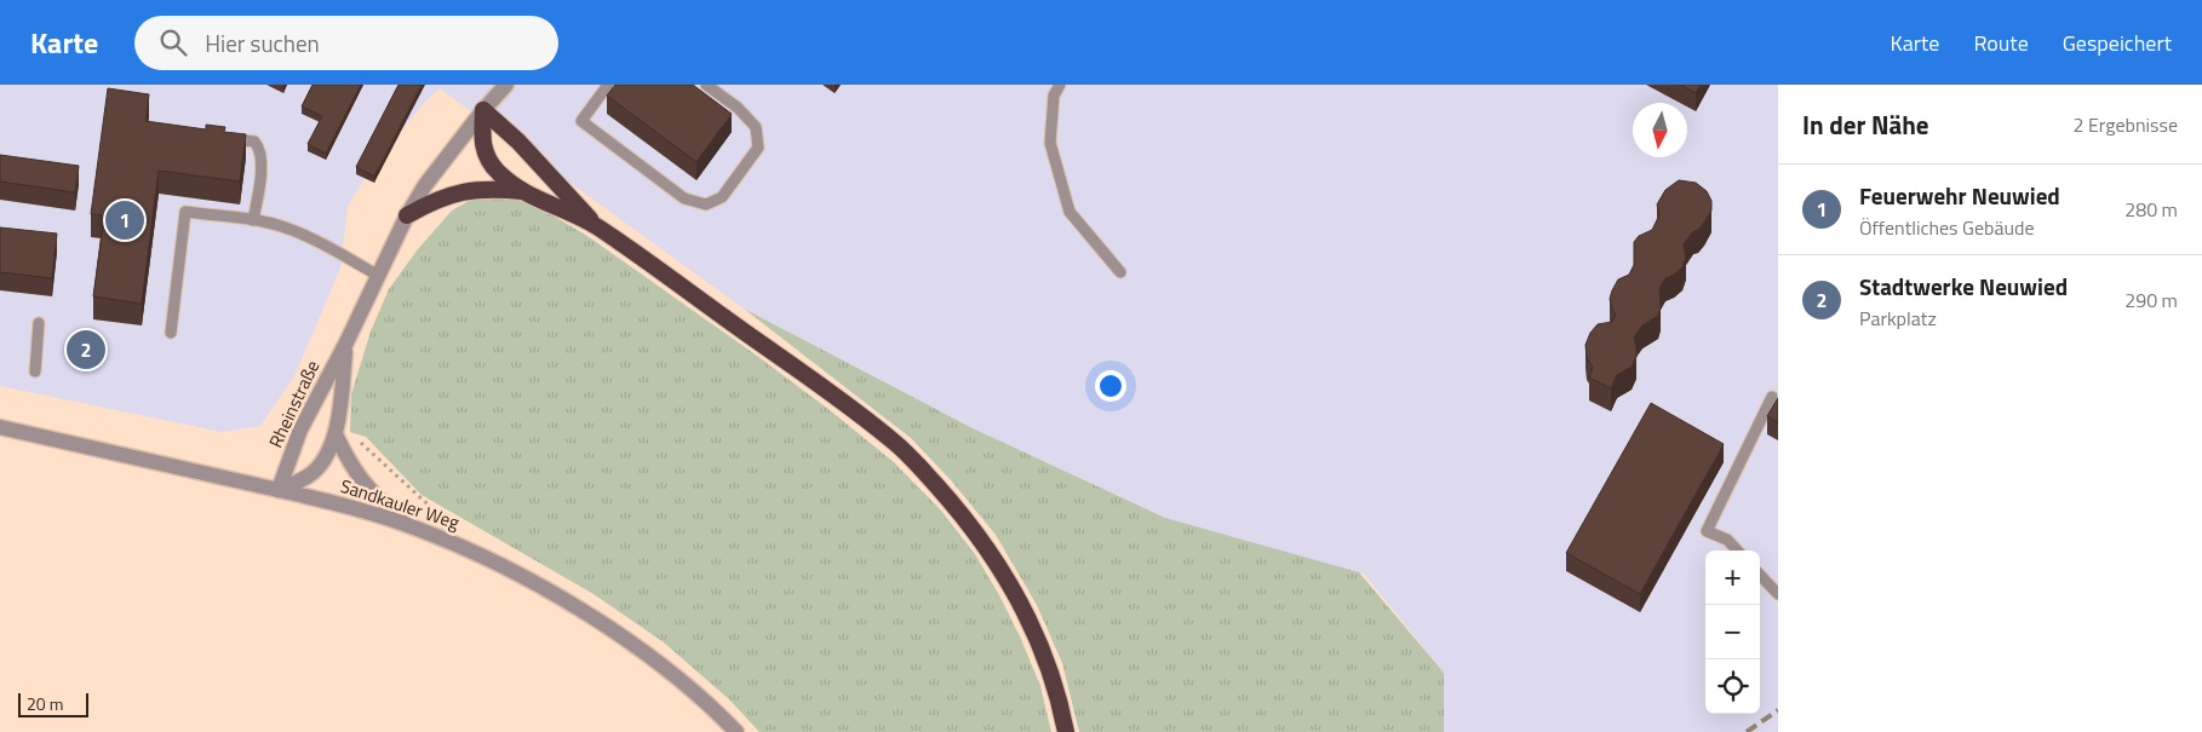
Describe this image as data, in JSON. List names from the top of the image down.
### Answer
{
  "streets": {
    "street": ["Rheinstraße", "Sandkauler Weg"]
  },
  "crossings": [
    ["Rheinstraße", "Sandkauler Weg"]
  ],
  "scale_bar": "20 m",
  "north": "bottom",
  "page": {
    "header": "Karte",
    "search": "Hier suchen",
    "nav": ["Karte", "Route", "Gespeichert"],
    "heading": ["In der Nähe", "2 Ergebnisse"],
    "list": [
      {
        "mark": "1",
        "name": "Feuerwehr Neuwied",
        "note": "Öffentliches Gebäude",
        "value": "280 m"
      },
      {
        "mark": "2",
        "name": "Stadtwerke Neuwied",
        "note": "Parkplatz",
        "value": "290 m"
      }
    ],
    "pins": ["1", "2"],
    "map_buttons": ["+", "−"],
    "scale": "20 m"
  }
}
